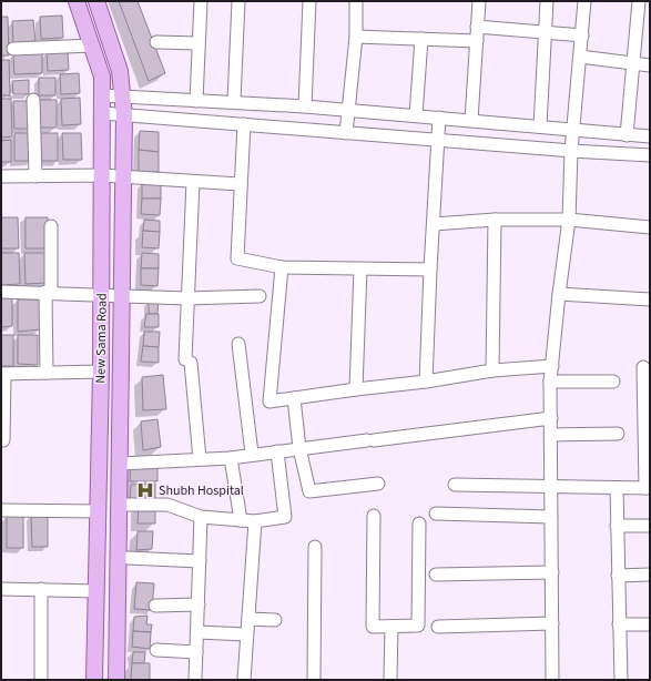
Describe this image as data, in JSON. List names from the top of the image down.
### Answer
{
  "streets": {
    "main road": ["New Sama Road"]
  },
  "places": {
    "hospital": ["Shubh Hospital"]
  }
}
